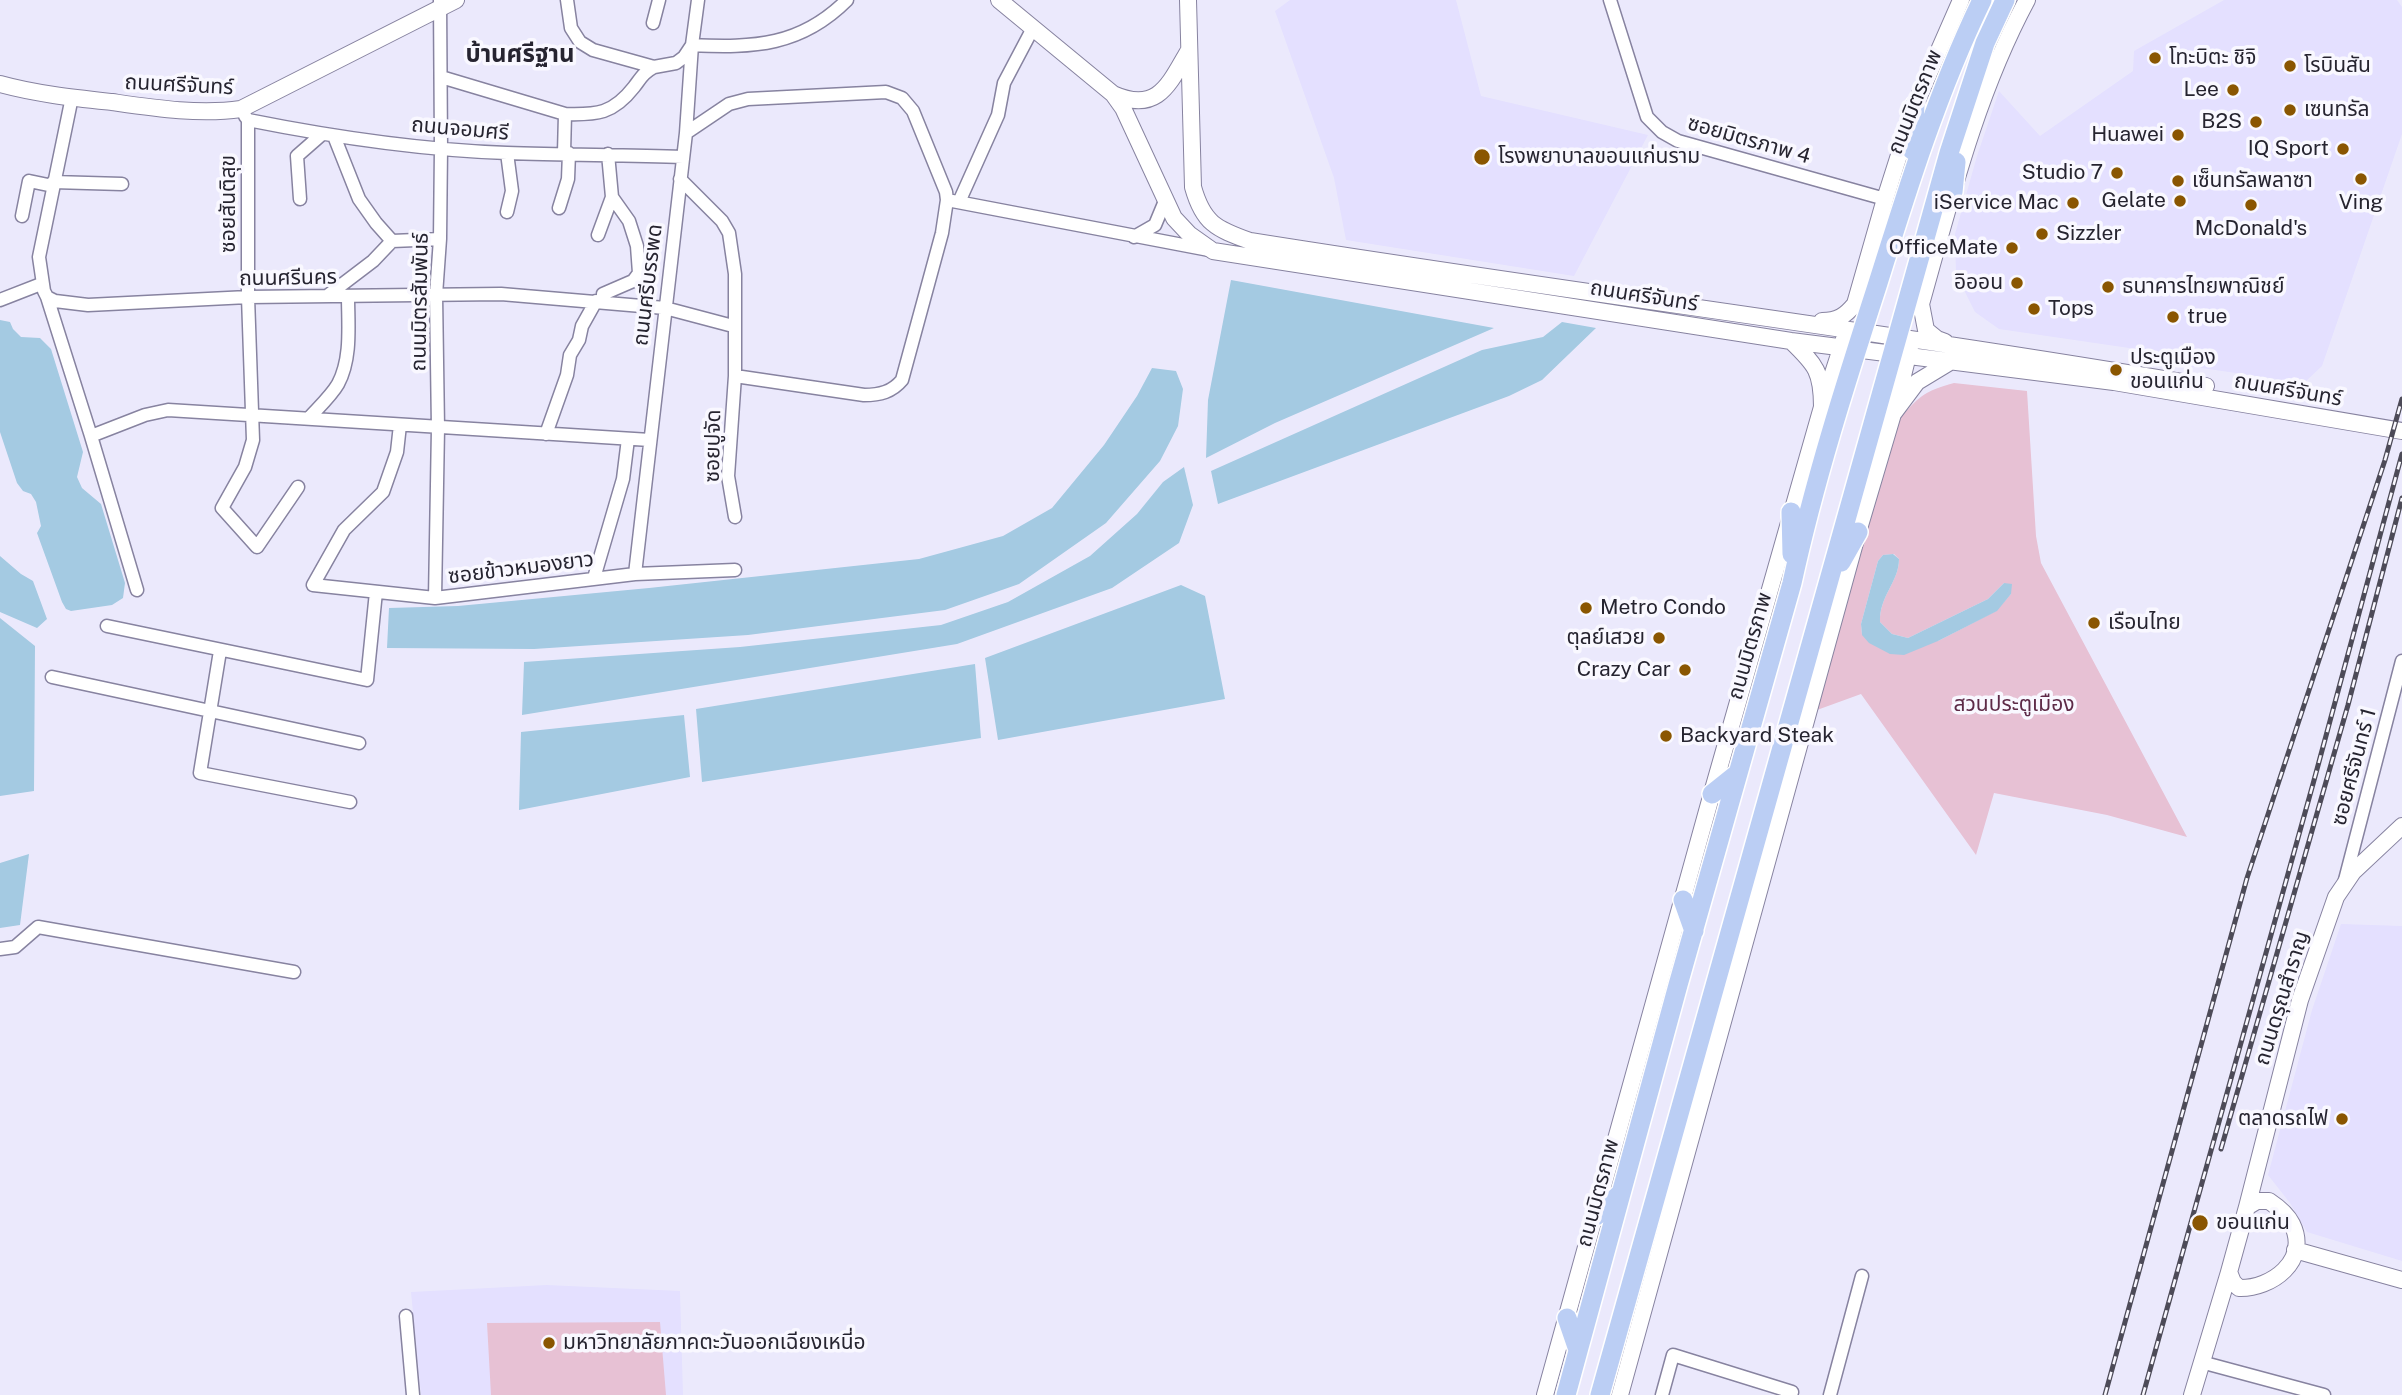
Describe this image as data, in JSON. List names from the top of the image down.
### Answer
{
  "streets": {
    "main road": ["ถนนศรีจันทร์", "ถนนมิตรภาพ", "ถนนดรุณสำราญ"],
    "street": [
      "ถนนจอมศรี",
      "ซอยมิตรภาพ 4",
      "ซอยสันติสุข",
      "ถนนศรีนคร",
      "ถนนศรีบรรพด",
      "ถนนมิตรสัมพันธ์",
      "ซอยปูจัด",
      "ซอยข้าวหมองยาว",
      "ซอยศรีจันทร์ 1"
    ]
  },
  "crossings": [
    ["ถนนศรีจันทร์", "ถนนมิตรภาพ"],
    ["ถนนศรีจันทร์", "ถนนจอมศรี"],
    ["ถนนศรีจันทร์", "ซอยสันติสุข"],
    ["ถนนศรีจันทร์", "ถนนมิตรสัมพันธ์"],
    ["ถนนมิตรภาพ", "ซอยมิตรภาพ 4"],
    ["ถนนจอมศรี", "ซอยสันติสุข"],
    ["ถนนจอมศรี", "ถนนศรีบรรพด"],
    ["ถนนจอมศรี", "ถนนมิตรสัมพันธ์"],
    ["ซอยสันติสุข", "ถนนศรีนคร"],
    ["ถนนศรีนคร", "ถนนศรีบรรพด"],
    ["ถนนศรีนคร", "ถนนมิตรสัมพันธ์"],
    ["ถนนศรีนคร", "ซอยปูจัด"],
    ["ถนนศรีบรรพด", "ซอยปูจัด"],
    ["ถนนศรีบรรพด", "ซอยข้าวหมองยาว"],
    ["ถนนมิตรสัมพันธ์", "ซอยข้าวหมองยาว"],
    ["ซอยศรีจันทร์ 1", "ถนนดรุณสำราญ"]
  ],
  "districts": ["บ้านศรีฐาน"],
  "parks": ["สวนประตูเมือง"],
  "places": [
    "โทะบิตะ ชิจิ",
    "โรบินสัน",
    "Lee",
    "เซนทรัล",
    "B2S",
    "Huawei",
    "IQ Sport",
    "โรงพยาบาลขอนแก่นราม",
    "Studio 7",
    "Ving",
    "เซ็นทรัลพลาซา",
    "Gelate",
    "iService Mac",
    "McDonald's",
    "Sizzler",
    "OfficeMate",
    "อิออน",
    "ธนาคารไทยพาณิชย์",
    "Tops",
    "true",
    "ประตูเมือง ขอนแก่น",
    "Metro Condo",
    "เรือนไทย",
    "ตุลย์เสวย",
    "Crazy Car",
    "Backyard Steak",
    "ตลาดรถไฟ",
    "ขอนแก่น",
    "มหาวิทยาลัยภาคตะวันออกเฉียงเหนี่อ"
  ]
}
